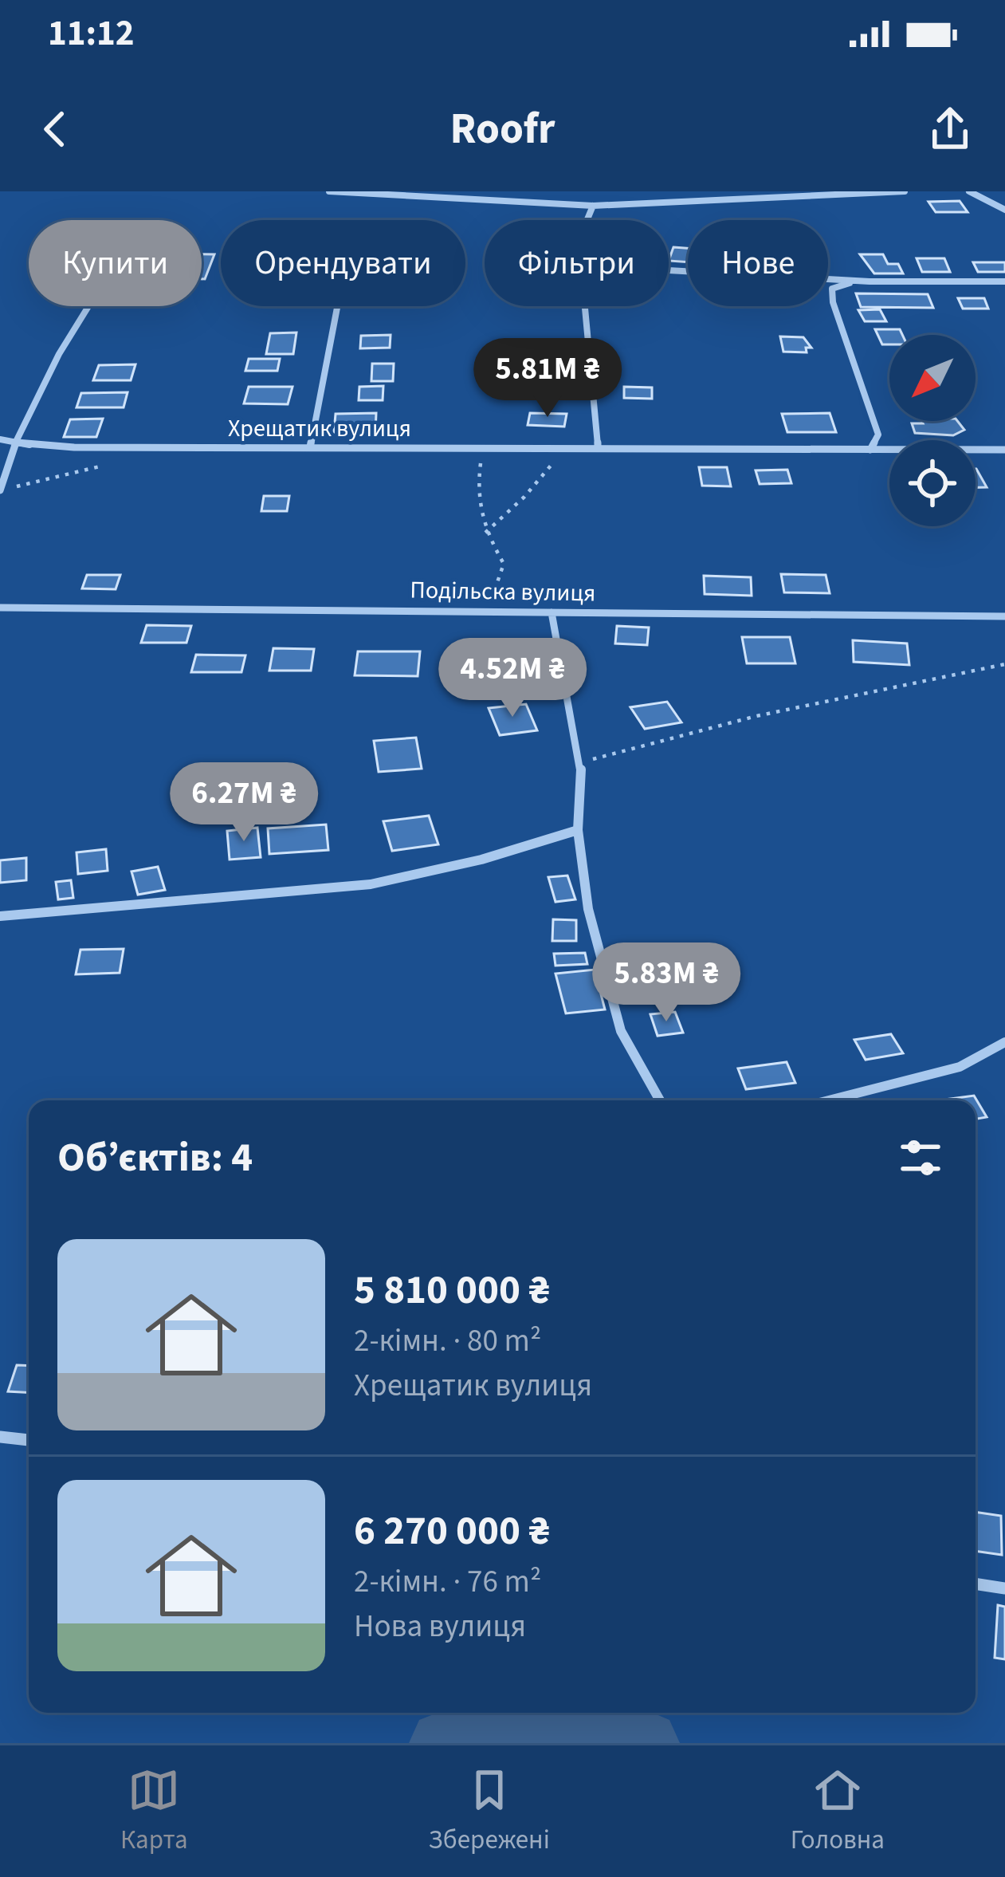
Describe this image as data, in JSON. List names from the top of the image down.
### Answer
{
  "streets": {
    "street": ["Хрещатик вулиця", "Подільска вулиця"]
  },
  "north": "bottom left",
  "page": {
    "status": "11:12",
    "header": "Roofr",
    "chip": [
      "Купити",
      "Орендувати",
      "Фільтри",
      "Нове"
    ],
    "price": [
      "5.81M ₴",
      "4.52M ₴",
      "6.27M ₴",
      "5.83M ₴"
    ],
    "heading": "Об’єктів: 4",
    "list": [
      {
        "name": "5 810 000 ₴",
        "note": "2-кімн. · 80 m² · Хрещатик вулиця"
      },
      {
        "name": "6 270 000 ₴",
        "note": "2-кімн. · 76 m² · Нова вулиця"
      }
    ],
    "tabs": ["Карта", "Збережені", "Головна"]
  }
}
